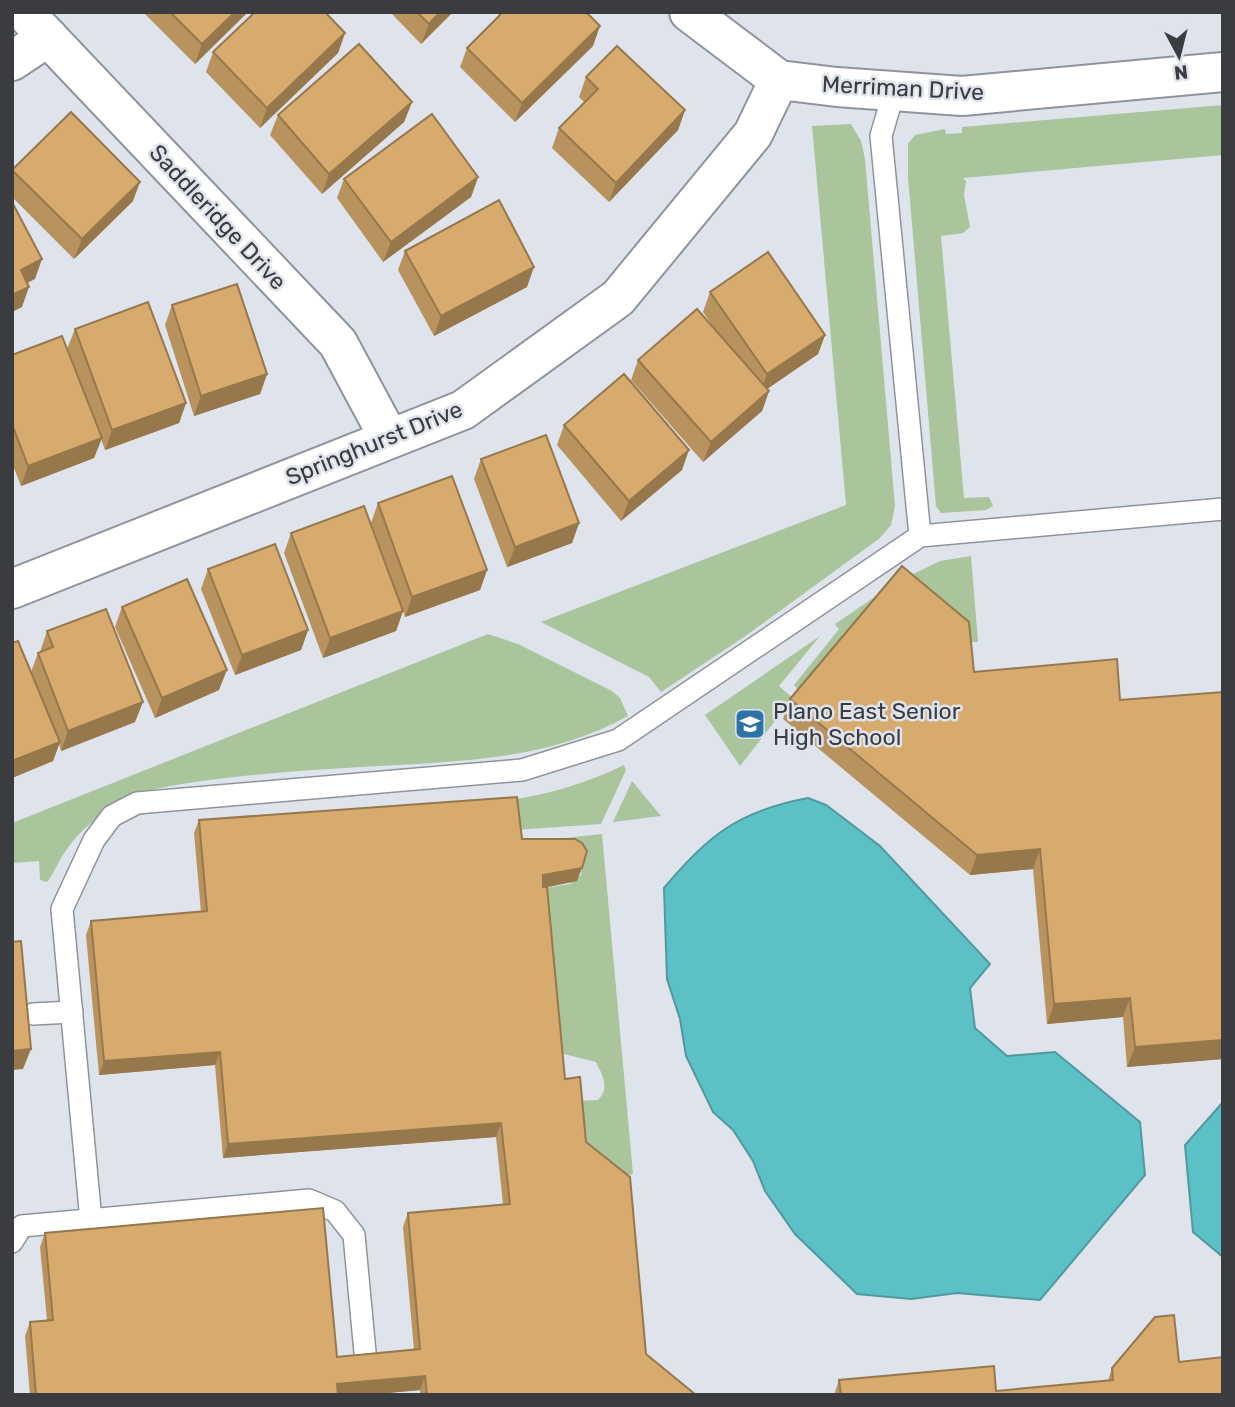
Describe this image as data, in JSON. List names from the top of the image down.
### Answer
{
  "streets": {
    "street": ["Merriman Drive", "Saddleridge Drive", "Springhurst Drive"]
  },
  "crossings": [
    ["Merriman Drive", "Springhurst Drive"],
    ["Saddleridge Drive", "Springhurst Drive"]
  ],
  "places": {
    "school or university": ["Plano East Senior High School"]
  },
  "north": "bottom"
}
